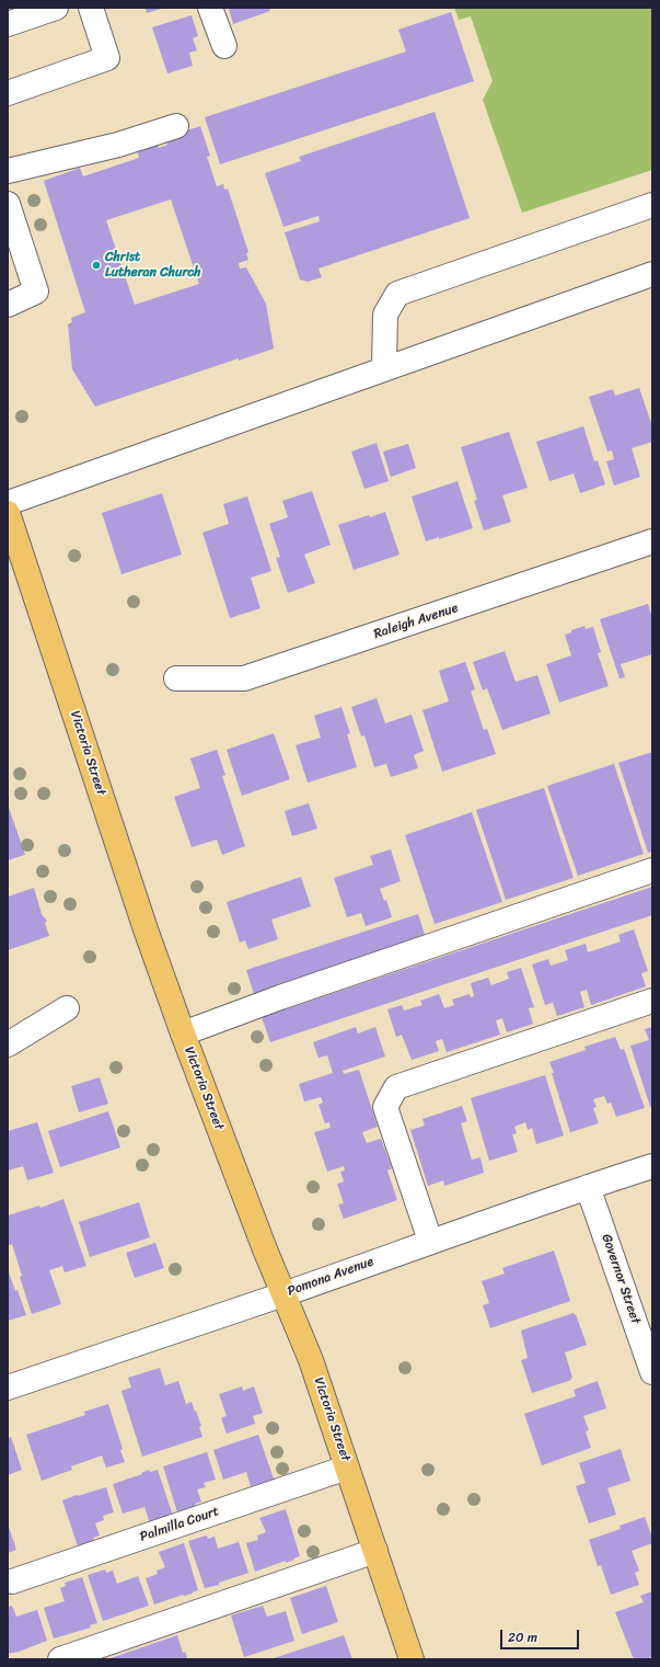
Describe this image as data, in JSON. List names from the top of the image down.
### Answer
{
  "streets": {
    "main road": ["Victoria Street"],
    "street": [
      "Raleigh Avenue",
      "Pomona Avenue",
      "Governor Street",
      "Palmilla Court"
    ]
  },
  "crossings": [
    ["Victoria Street", "Pomona Avenue"],
    ["Victoria Street", "Palmilla Court"],
    ["Pomona Avenue", "Governor Street"]
  ],
  "places": ["Christ Lutheran Church"],
  "scale_bar": "20 m"
}
